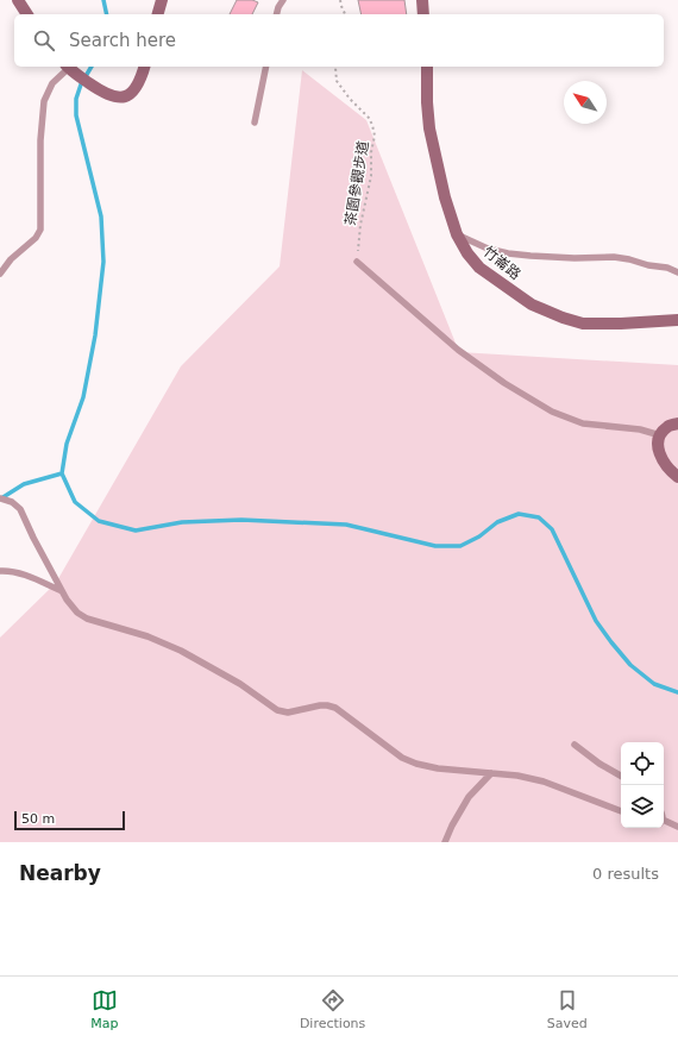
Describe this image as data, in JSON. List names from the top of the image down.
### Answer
{
  "streets": {
    "street": ["竹崙路"],
    "path": ["茶園參觀步道"]
  },
  "scale_bar": "50 m",
  "north": "top left",
  "page": {
    "search": "Search here",
    "scale": "50 m",
    "heading": ["Nearby", "0 results"],
    "nav": ["Map", "Directions", "Saved"]
  }
}
